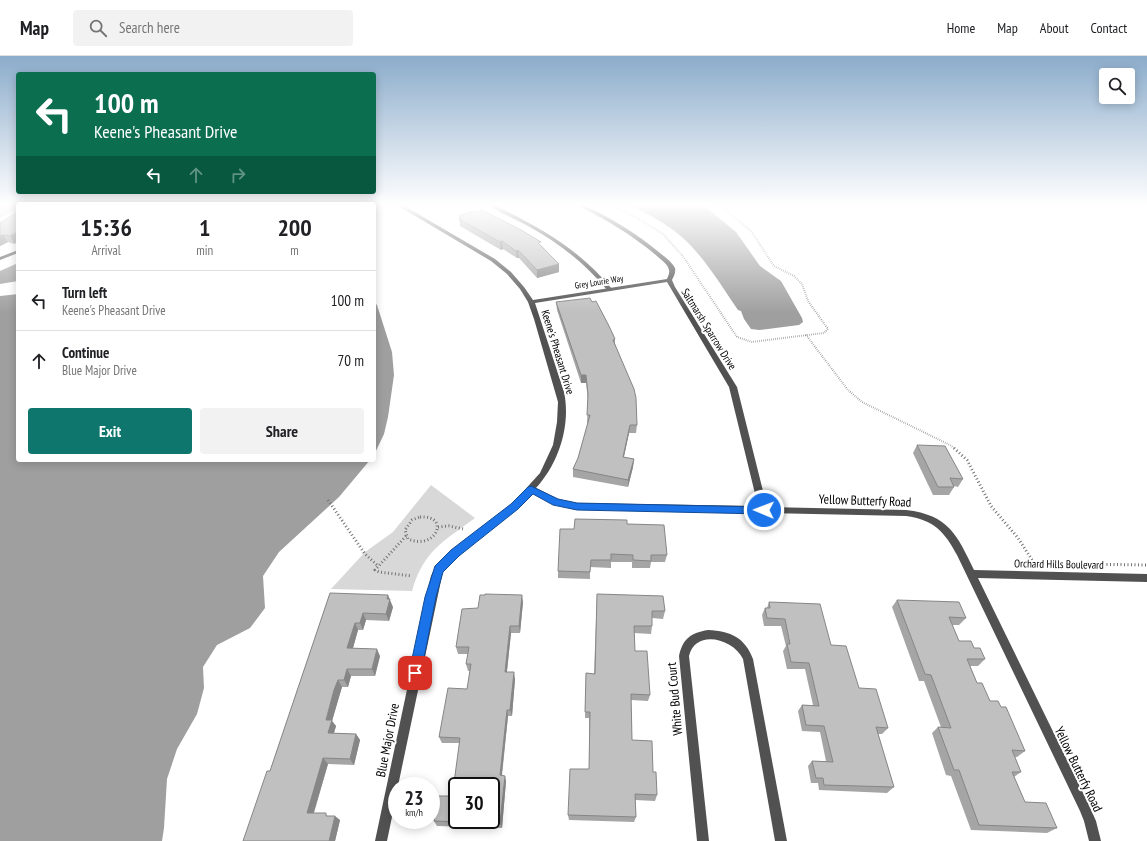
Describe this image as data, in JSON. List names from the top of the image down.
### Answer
{
  "streets": {
    "street": [
      "Grey Lourie Way",
      "Saltmarsh Sparrow Drive",
      "Keene's Pheasant Drive",
      "Yellow Butterfy Road",
      "Orchard Hills Boulevard",
      "White Bud Court",
      "Blue Major Drive"
    ]
  },
  "crossings": [
    ["Grey Lourie Way", "Saltmarsh Sparrow Drive"],
    ["Grey Lourie Way", "Keene's Pheasant Drive"],
    ["Saltmarsh Sparrow Drive", "Yellow Butterfy Road"],
    ["Keene's Pheasant Drive", "Yellow Butterfy Road"],
    ["Keene's Pheasant Drive", "Blue Major Drive"],
    ["Yellow Butterfy Road", "Orchard Hills Boulevard"]
  ],
  "page": {
    "header": "Map",
    "search": "Search here",
    "nav": [
      "Home",
      "Map",
      "About",
      "Contact"
    ],
    "turn": ["100 m", "Keene's Pheasant Drive"],
    "eta": [
      "15:36",
      "Arrival",
      "1",
      "min",
      "200",
      "m"
    ],
    "list": [
      {
        "name": "Turn left",
        "note": "Keene's Pheasant Drive",
        "value": "100 m"
      },
      {
        "name": "Continue",
        "note": "Blue Major Drive",
        "value": "70 m"
      }
    ],
    "buttons": ["Exit", "Share"],
    "speed": "23 km/h",
    "limit": "30"
  }
}
